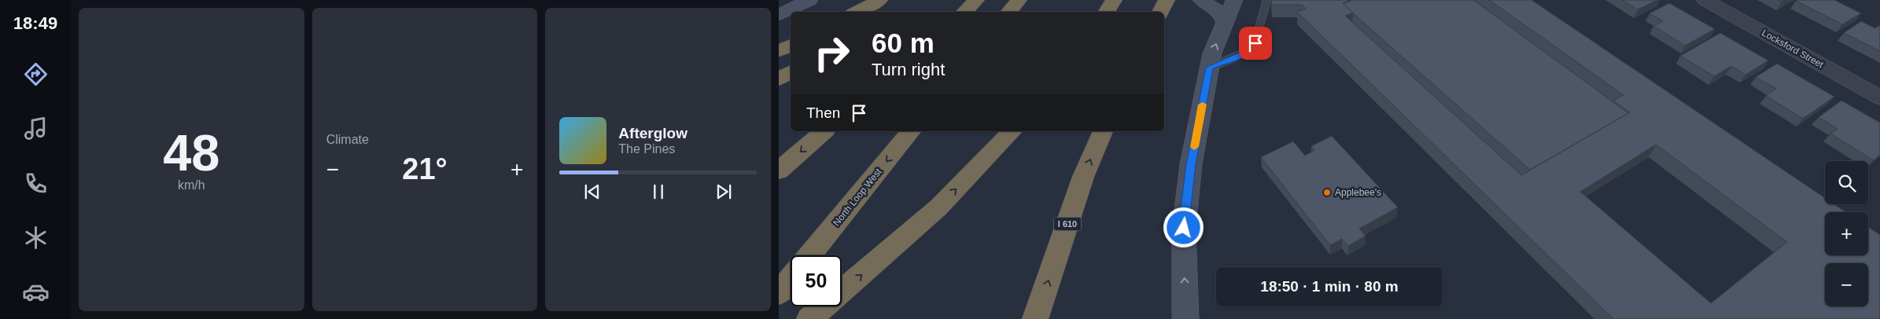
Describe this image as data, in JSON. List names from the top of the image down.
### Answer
{
  "streets": {
    "highway": ["North Loop West", "I 610"],
    "street": ["Locksford Street"]
  },
  "places": ["Applebee's"],
  "page": {
    "tabs": "18:49",
    "tile": [
      ["48", "km/h"],
      "Climate"
    ],
    "turn": ["60 m", "Turn right"],
    "then": "Then",
    "song": ["Afterglow", "The Pines"],
    "heat": ["−", "21°", "+"],
    "map_buttons": ["+", "−"],
    "limit": "50",
    "trip": "18:50 · 1 min · 80 m"
  }
}
